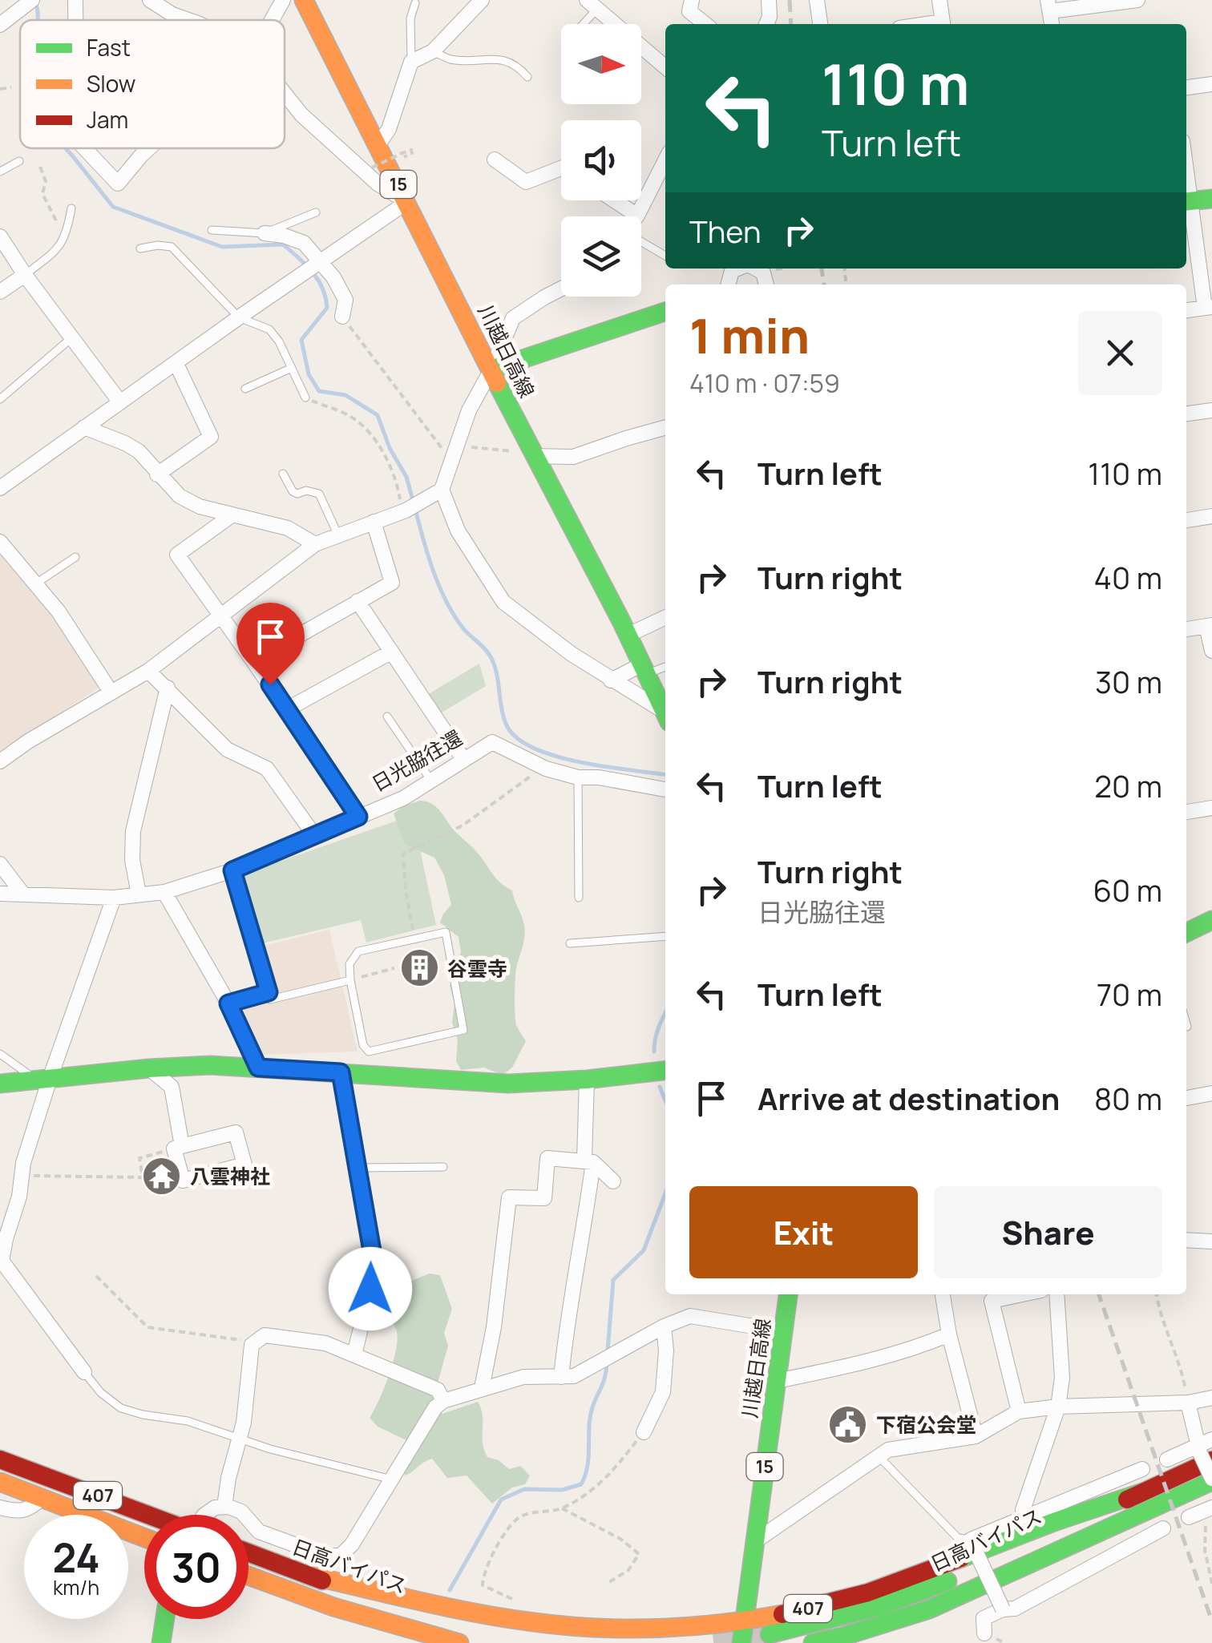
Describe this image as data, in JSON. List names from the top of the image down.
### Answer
{
  "streets": {
    "main road": [
      "15",
      "川越日高線",
      "407",
      "日高バイパス"
    ],
    "street": ["日光脇往還"]
  },
  "crossings": [
    ["川越日高線", "407"],
    ["407", "日高バイパス"]
  ],
  "places": {
    "building": ["谷雲寺"],
    "temple": ["八雲神社"],
    "public building": ["下宿公会堂"]
  },
  "legend": ["Fast", "Slow", "Jam"],
  "north": "right",
  "page": {
    "turn": ["110 m", "Turn left"],
    "then": "Then",
    "heading": ["1 min", "410 m · 07:59"],
    "list": [
      {
        "name": "Turn left",
        "value": "110 m"
      },
      {
        "name": "Turn right",
        "value": "40 m"
      },
      {
        "name": "Turn right",
        "value": "30 m"
      },
      {
        "name": "Turn left",
        "value": "20 m"
      },
      {
        "name": "Turn right",
        "note": "日光脇往還",
        "value": "60 m"
      },
      {
        "name": "Turn left",
        "value": "70 m"
      },
      {
        "name": "Arrive at destination",
        "value": "80 m"
      }
    ],
    "buttons": ["Exit", "Share"],
    "speed": "24 km/h",
    "limit": "30"
  }
}
